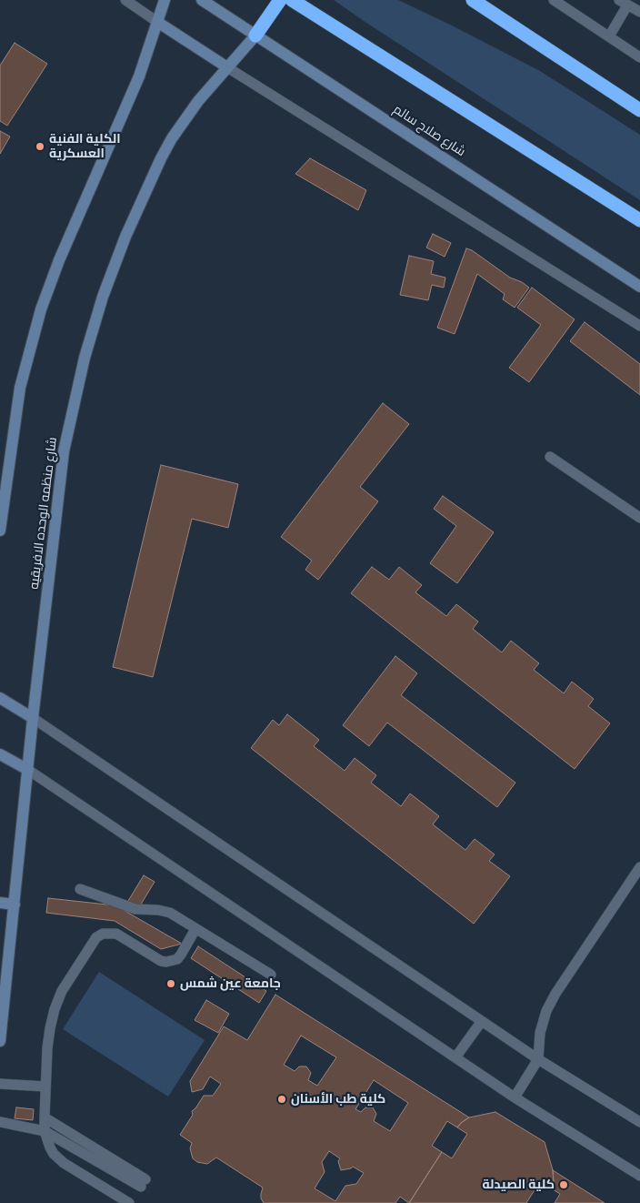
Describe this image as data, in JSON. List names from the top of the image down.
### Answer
{
  "streets": {
    "street": ["شارع صلاح سالم", "شارع منظمه الوحده الافريقيه"]
  },
  "crossings": [
    ["شارع صلاح سالم", "شارع منظمه الوحده الافريقيه"]
  ],
  "places": [
    "الكلية الفنية العسكرية",
    "جامعة عين شمس",
    "كلية طب الأسنان",
    "كلية الصيدلة"
  ]
}
